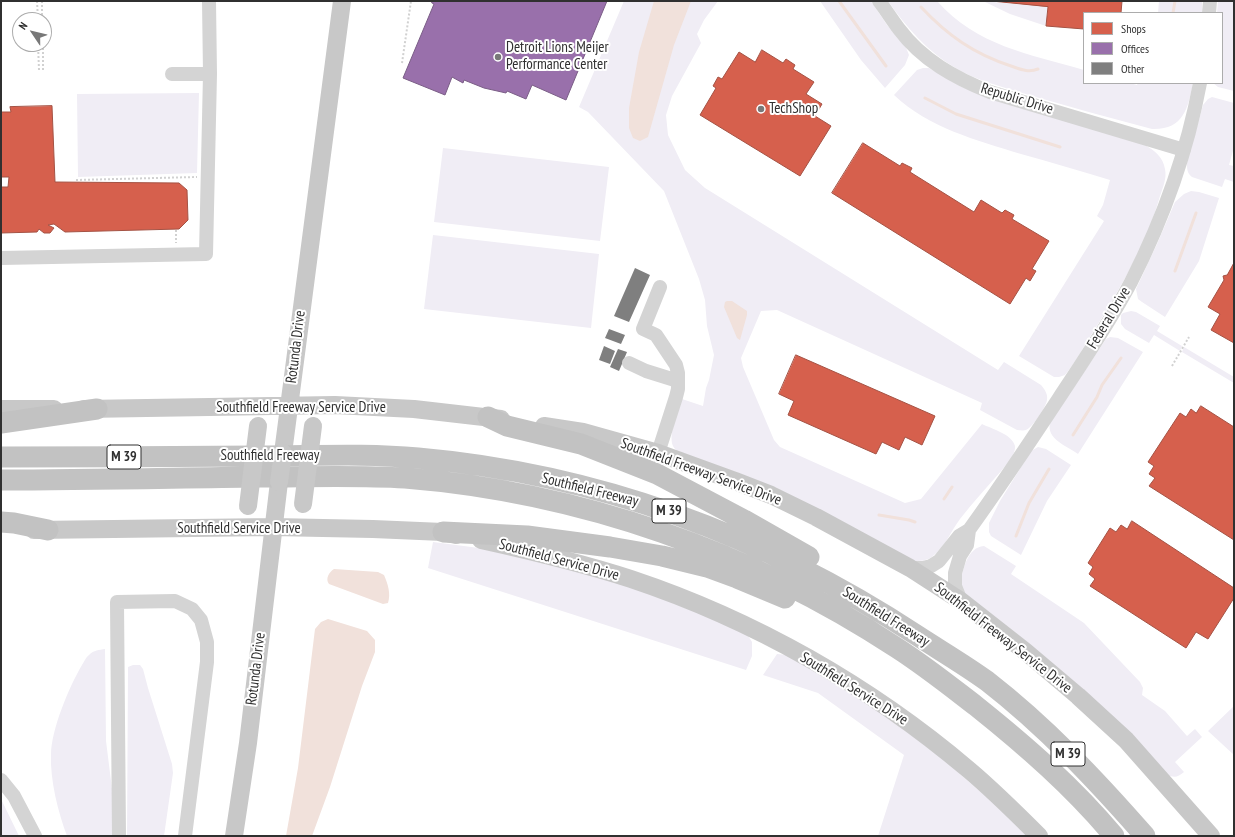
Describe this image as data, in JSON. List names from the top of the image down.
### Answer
{
  "streets": {
    "highway": ["Southfield Freeway", "M 39"],
    "main road": ["Rotunda Drive", "Southfield Freeway Service Drive", "Southfield Service Drive"],
    "street": ["Republic Drive", "Federal Drive"]
  },
  "crossings": [
    ["Republic Drive", "Federal Drive"],
    ["Federal Drive", "Southfield Freeway Service Drive"],
    ["Rotunda Drive", "Southfield Freeway Service Drive"],
    ["Rotunda Drive", "Southfield Service Drive"]
  ],
  "places": ["Detroit Lions Meijer Performance Center", "TechShop"],
  "legend": ["Shops", "Offices", "Other"],
  "north": "top left"
}
